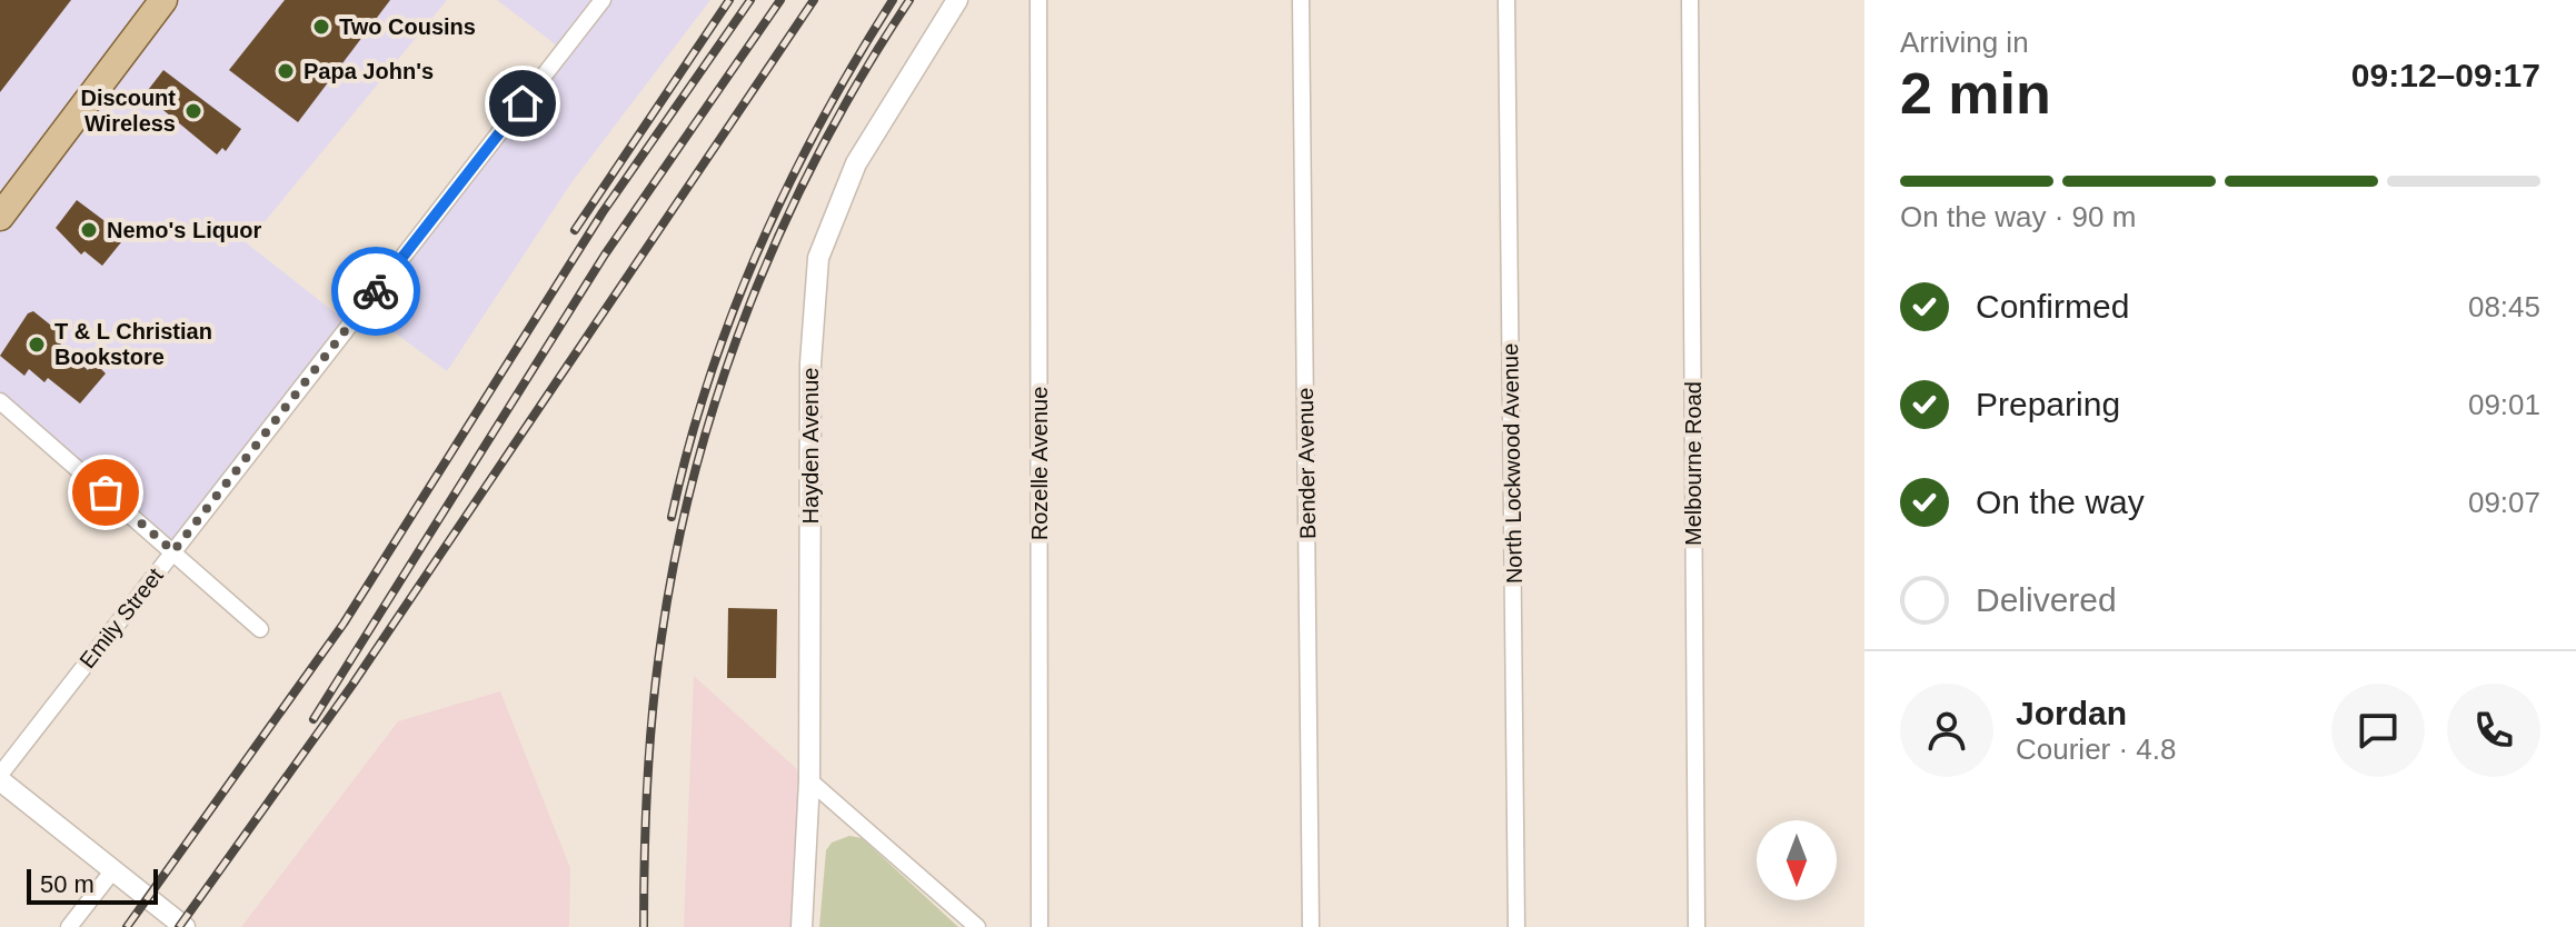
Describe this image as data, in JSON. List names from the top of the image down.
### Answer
{
  "streets": {
    "street": [
      "Hayden Avenue",
      "Rozelle Avenue",
      "Bender Avenue",
      "North Lockwood Avenue",
      "Melbourne Road",
      "Emily Street"
    ]
  },
  "places": [
    "Two Cousins",
    "Papa John's",
    "Discount Wireless",
    "Nemo's Liquor",
    "T & L Christian Bookstore"
  ],
  "scale_bar": "50 m",
  "north": "bottom",
  "page": {
    "heading": ["2 min", "Arriving in", "09:12–09:17"],
    "panel": ["Jordan", "Courier · 4.8"],
    "bar": "On the way · 90 m",
    "list": [
      ["Confirmed", "08:45"],
      ["Preparing", "09:01"],
      ["On the way", "09:07"],
      "Delivered"
    ],
    "scale": "50 m"
  }
}
